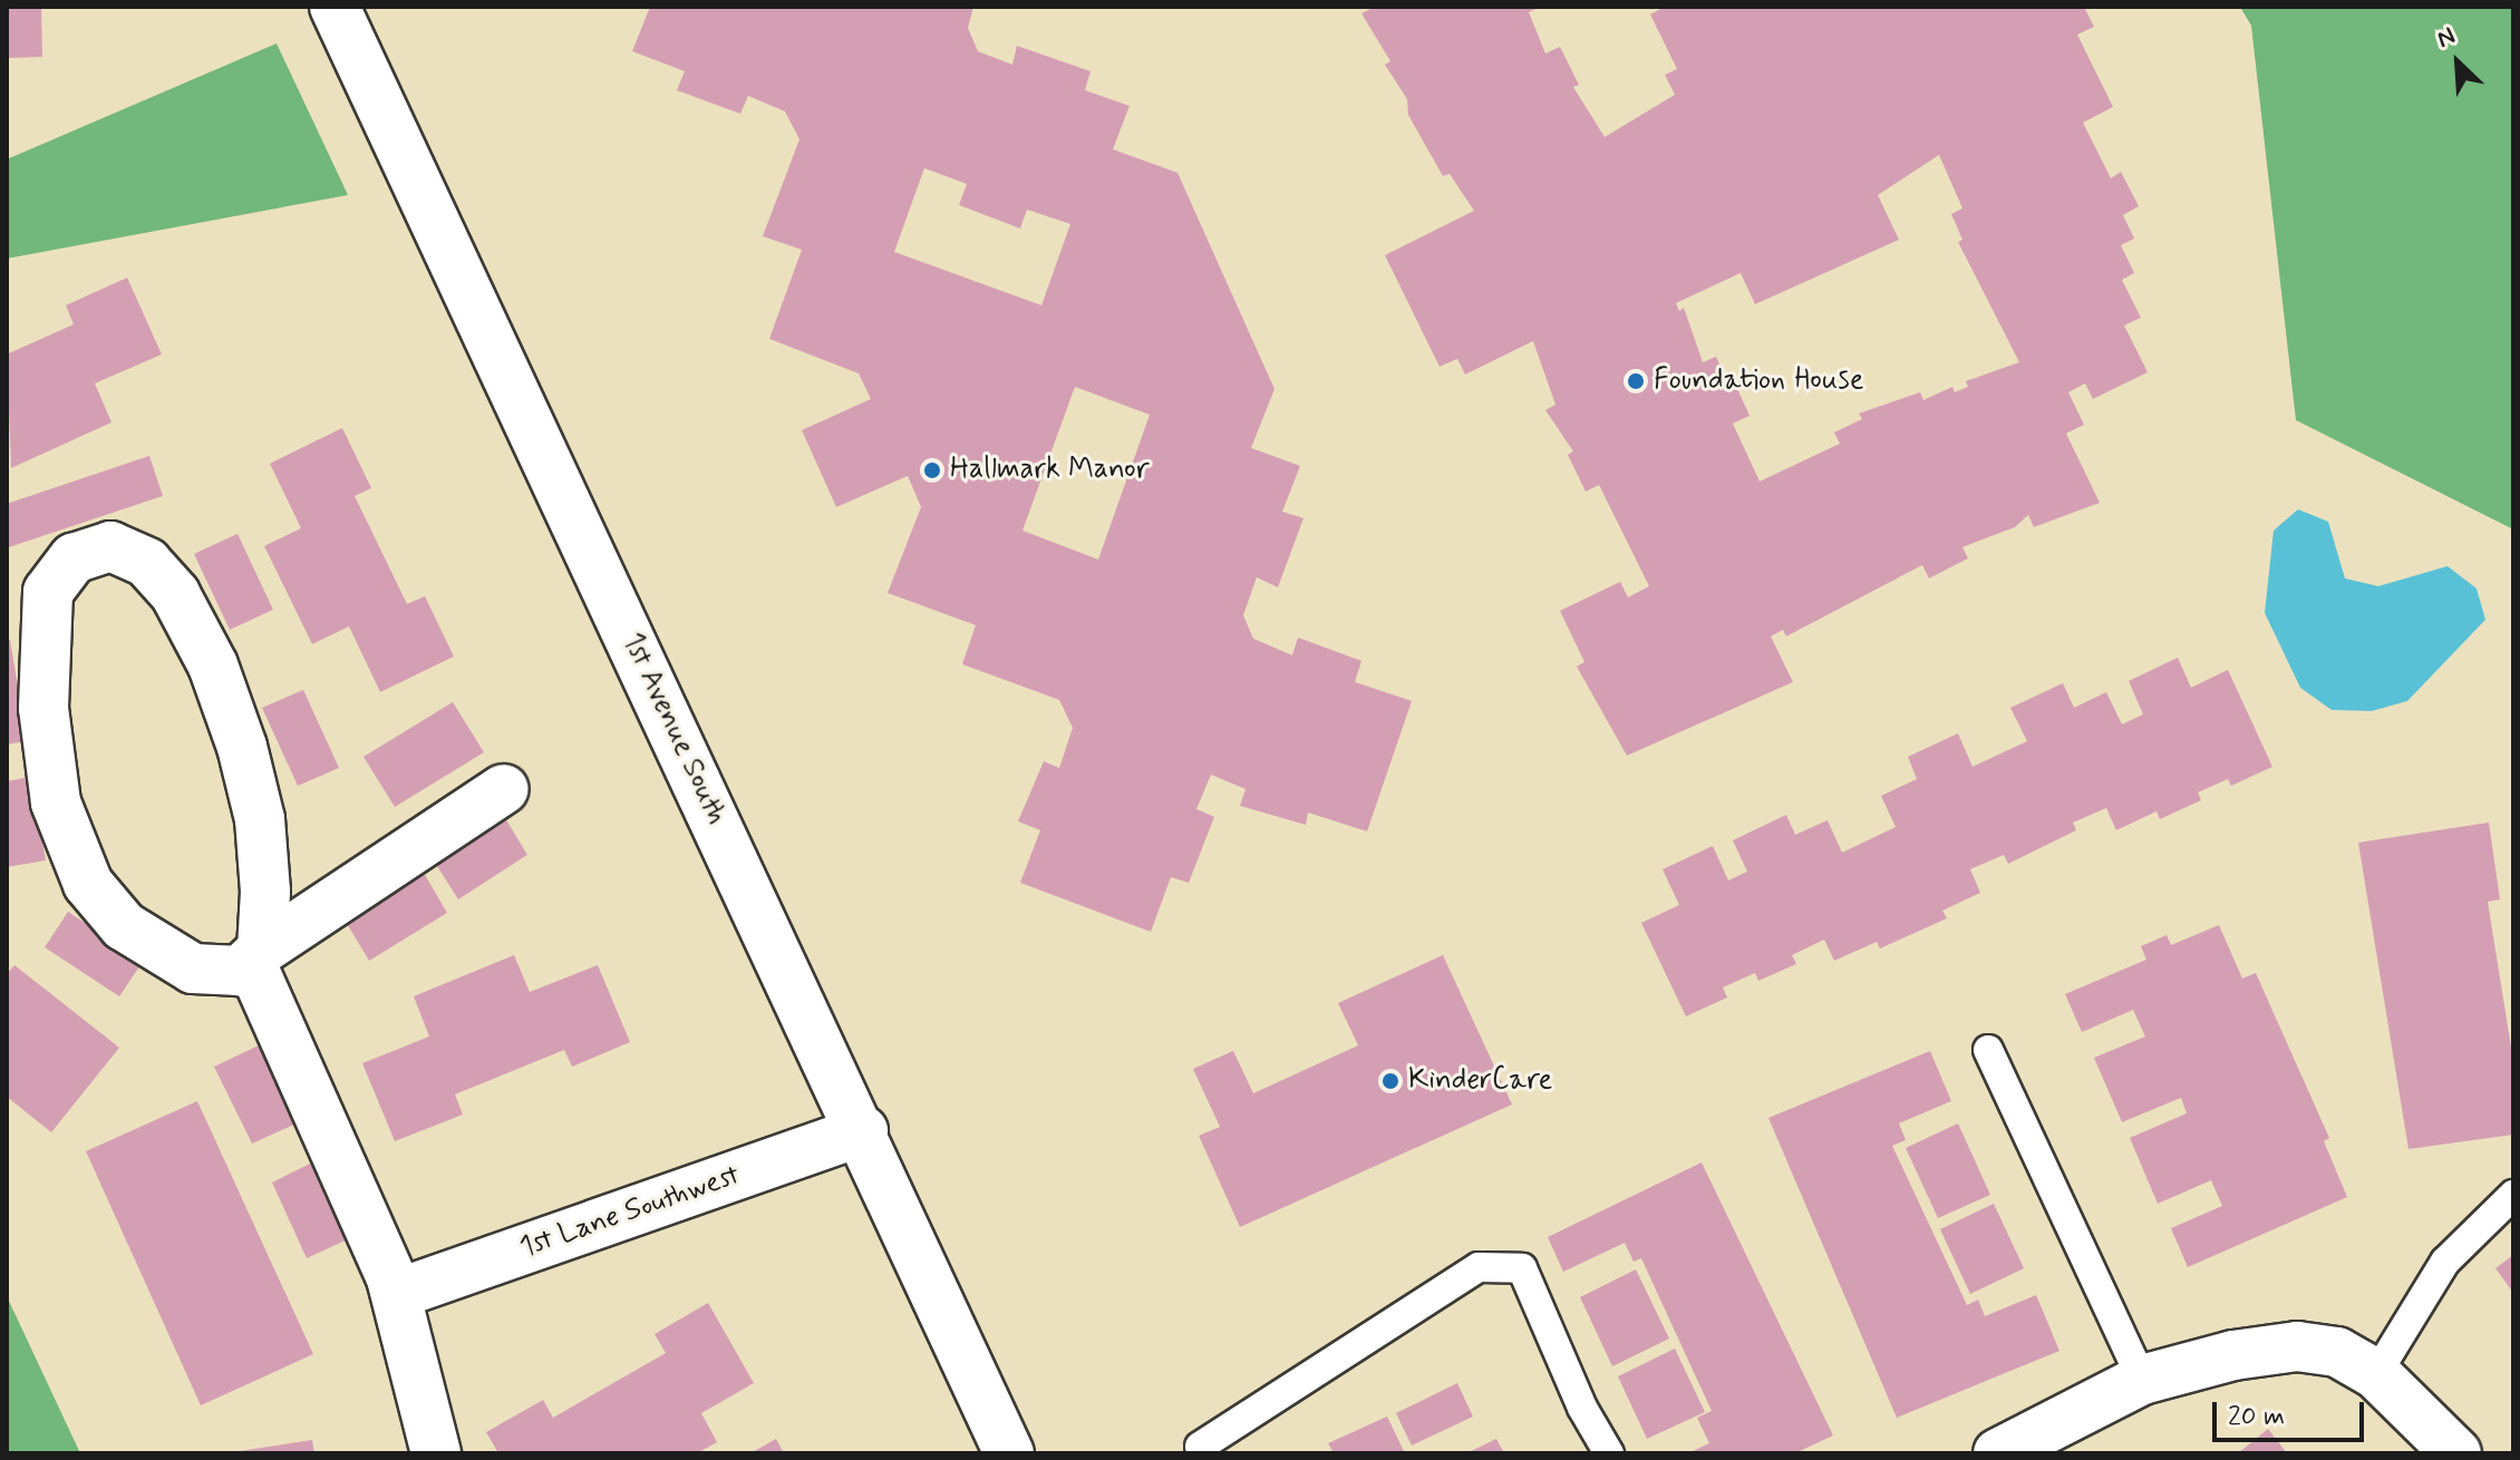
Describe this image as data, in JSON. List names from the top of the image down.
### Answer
{
  "streets": {
    "street": ["1st Avenue South", "1st Lane Southwest"]
  },
  "crossings": [
    ["1st Avenue South", "1st Lane Southwest"]
  ],
  "places": ["Foundation House", "Hallmark Manor", "KinderCare"],
  "scale_bar": "20 m",
  "north": "top left"
}
